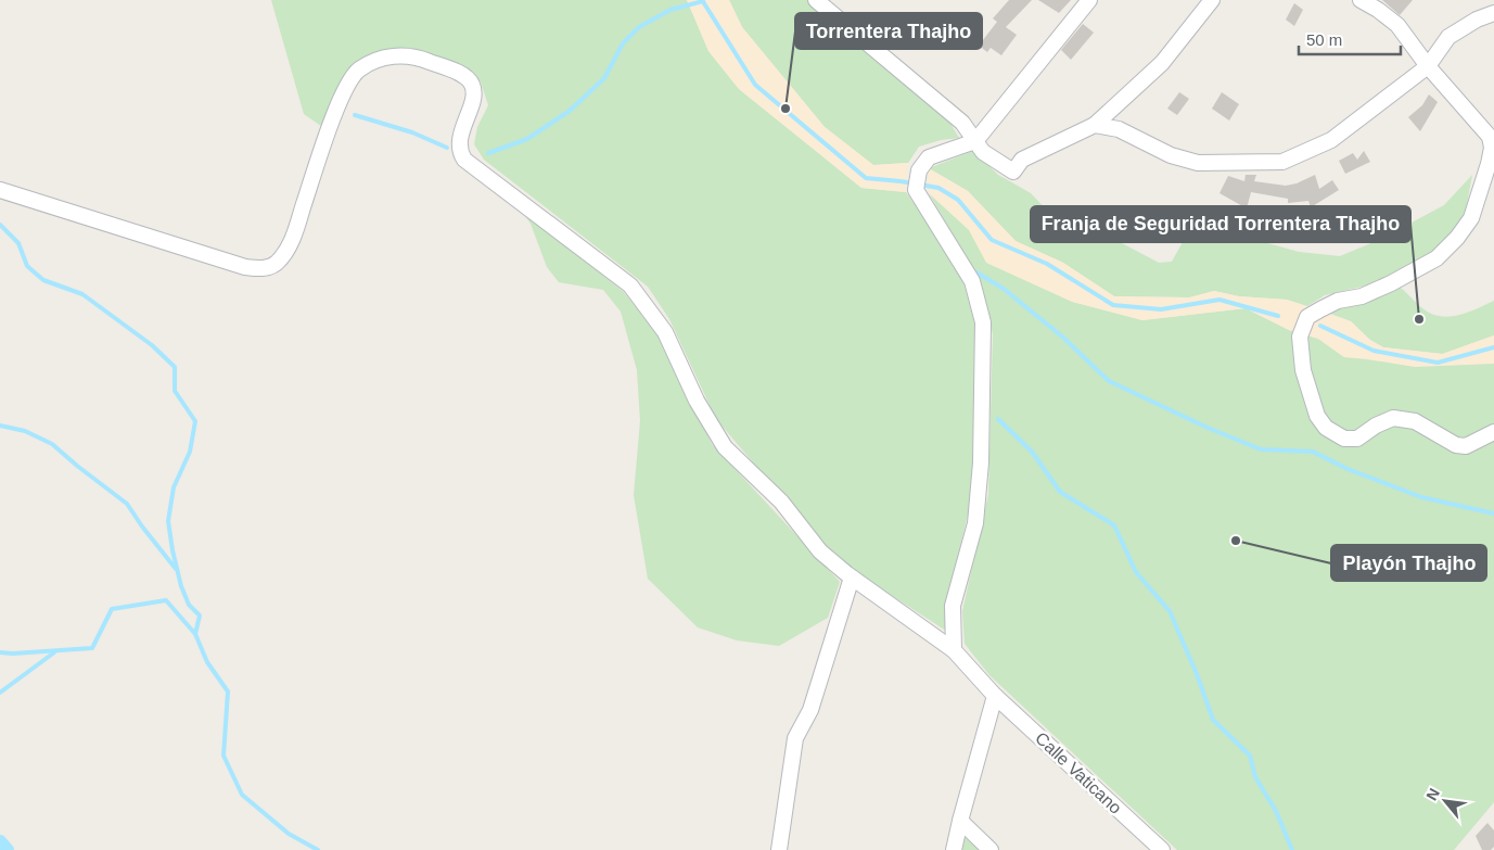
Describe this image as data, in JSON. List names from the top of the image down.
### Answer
{
  "streets": {
    "street": ["Calle Vaticano"]
  },
  "places": ["Torrentera Thajho", "Franja de Seguridad Torrentera Thajho", "Playón Thajho"],
  "scale_bar": "50 m",
  "north": "top left"
}
